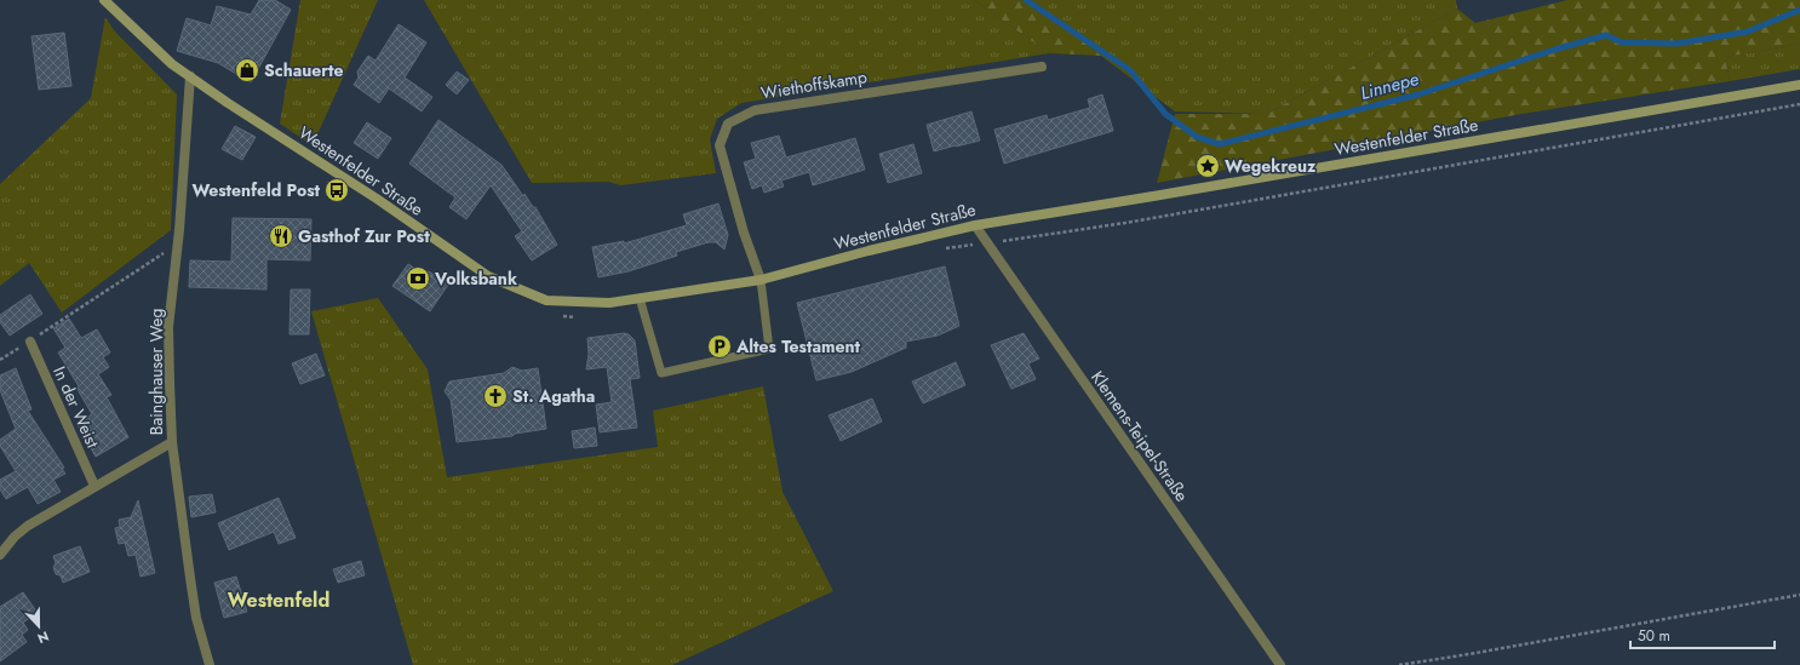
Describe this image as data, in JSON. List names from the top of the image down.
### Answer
{
  "streets": {
    "main road": ["Westenfelder Straße"],
    "street": [
      "Wiethoffskamp",
      "Bainghauser Weg",
      "In der Weist",
      "Klemens-Teipel-Straße"
    ]
  },
  "crossings": [
    ["Wiethoffskamp", "Westenfelder Straße"],
    ["Westenfelder Straße", "Bainghauser Weg"],
    ["Westenfelder Straße", "Klemens-Teipel-Straße"]
  ],
  "districts": ["Westenfeld"],
  "water": ["Linnepe"],
  "places": {
    "shop": ["Schauerte"],
    "place": ["Wegekreuz"],
    "bus stop": ["Westenfeld Post"],
    "restaurant": ["Gasthof Zur Post"],
    "bank": ["Volksbank"],
    "parking": ["Altes Testament"],
    "church": ["St. Agatha"]
  },
  "scale_bar": "50 m",
  "north": "bottom"
}
